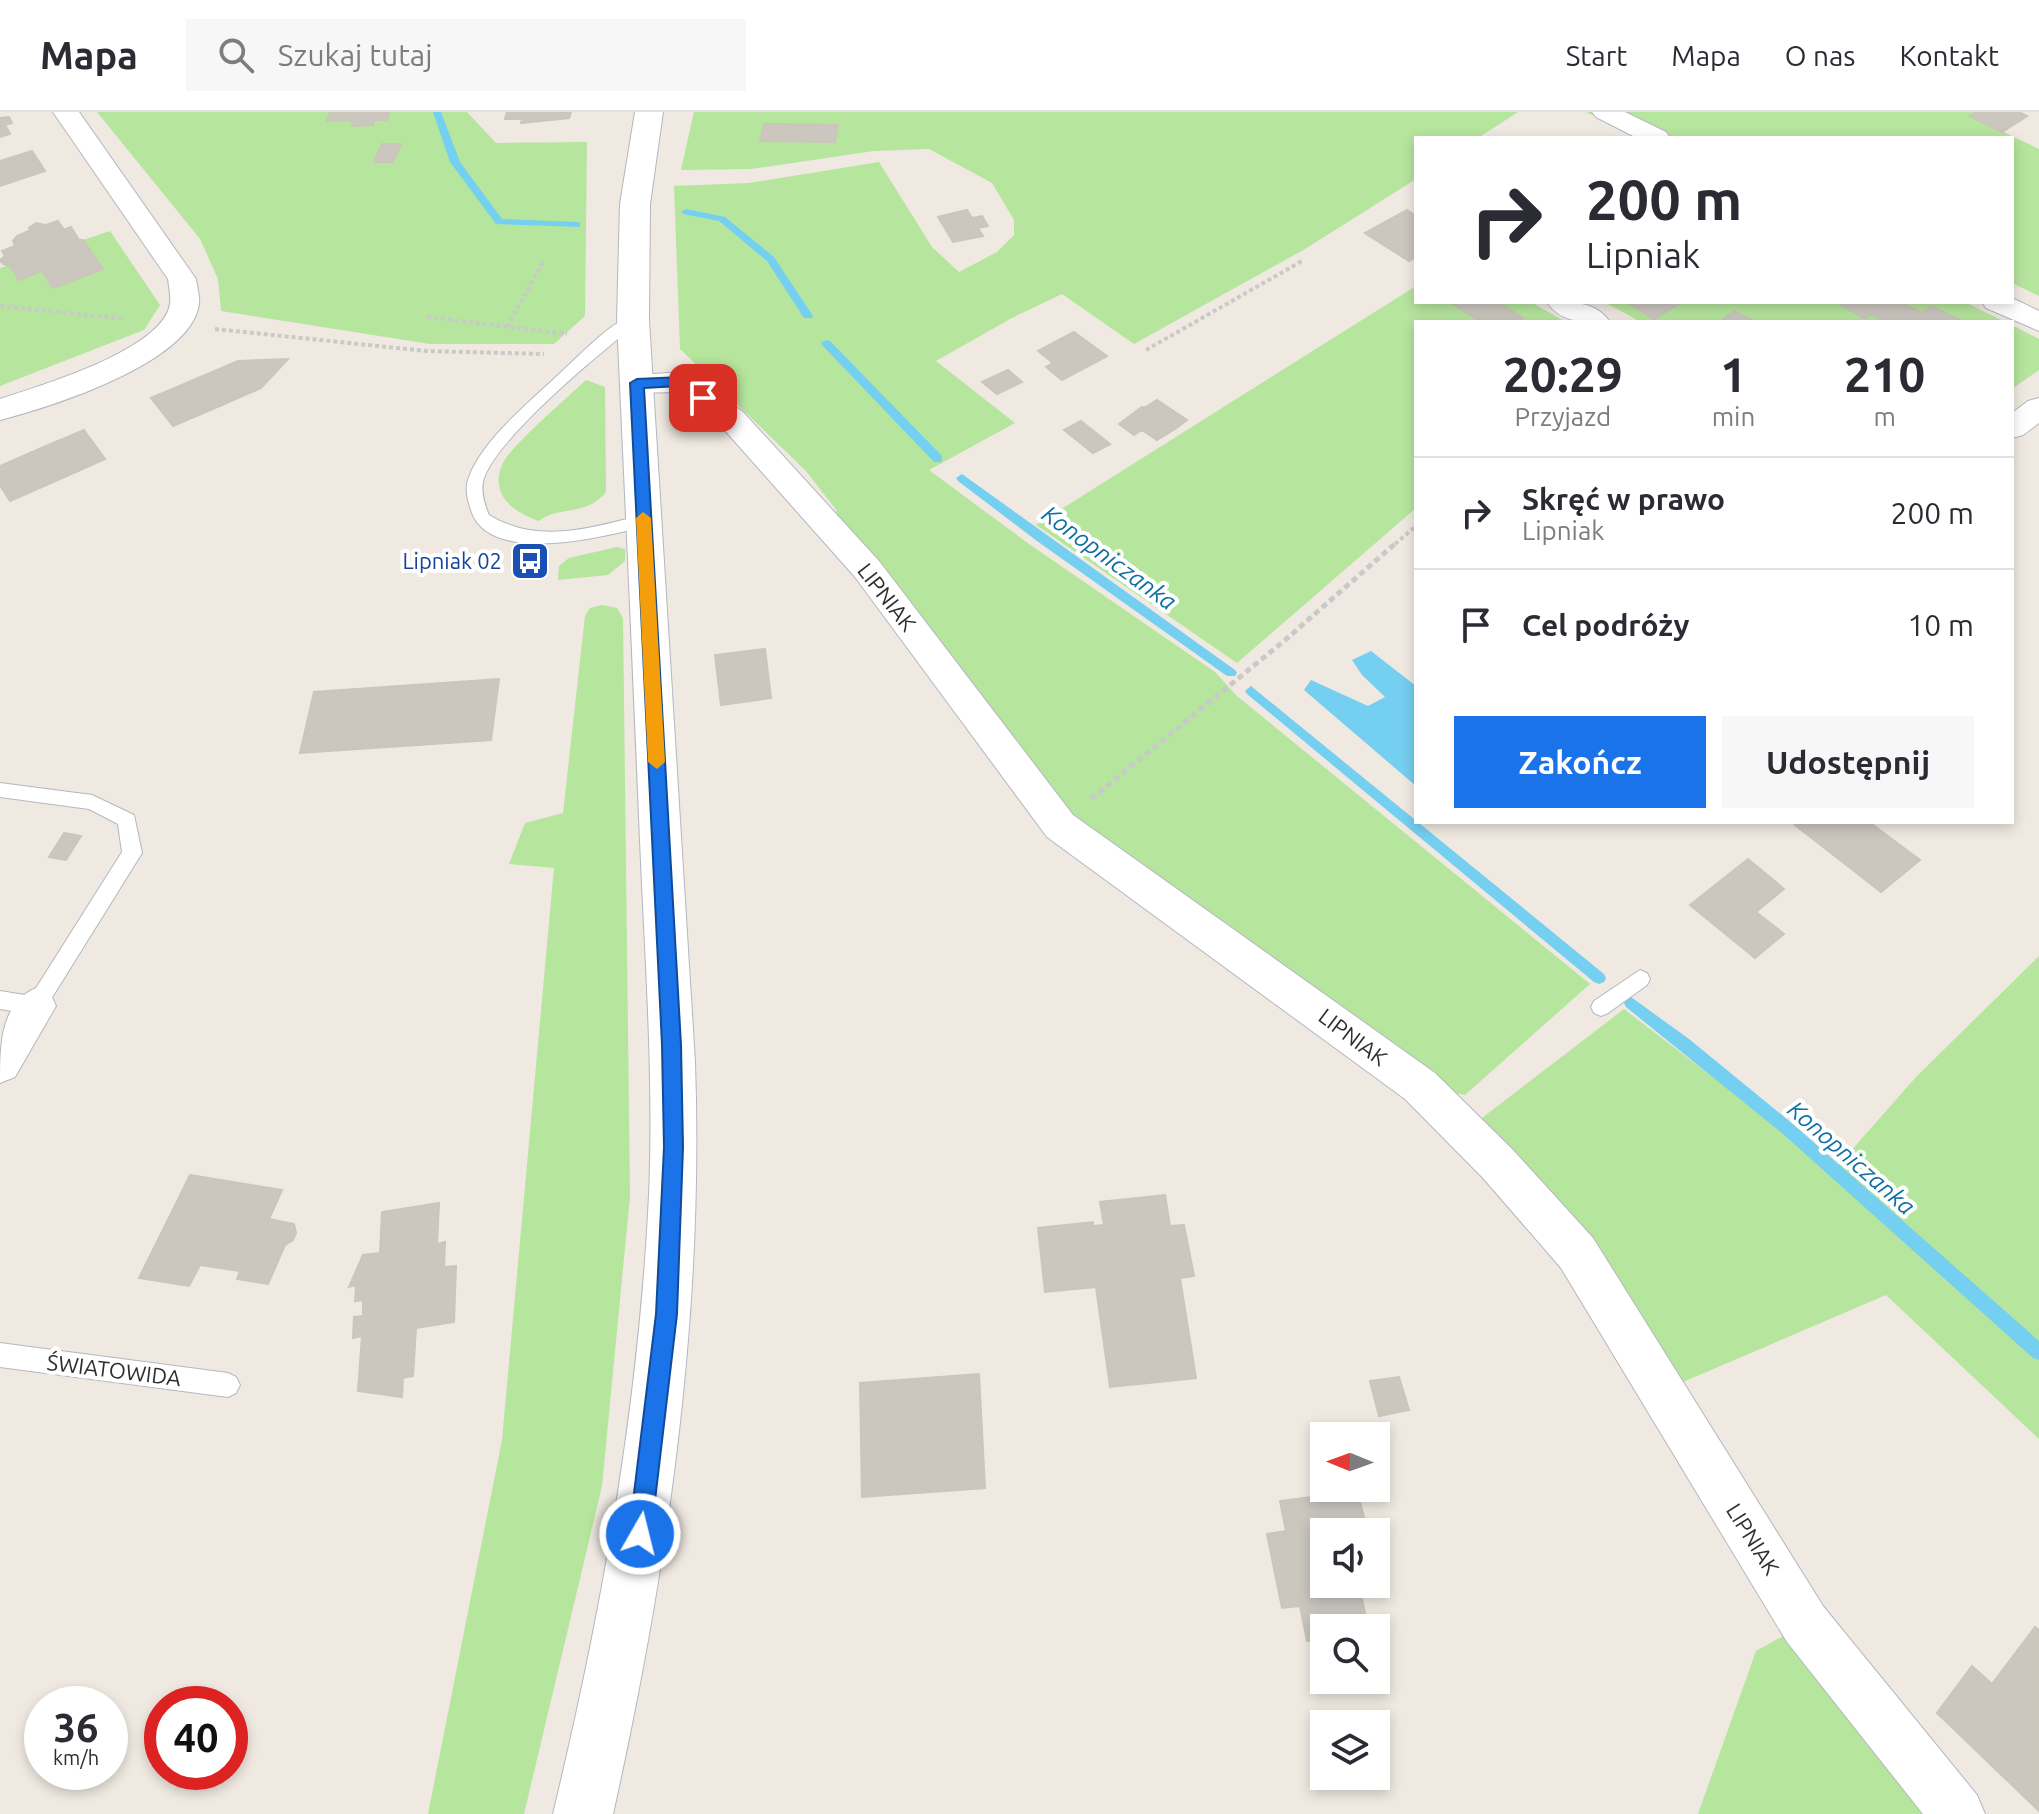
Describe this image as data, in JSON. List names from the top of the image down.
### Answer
{
  "streets": {
    "street": ["LIPNIAK"],
    "lane": ["ŚWIATOWIDA"]
  },
  "water": ["Konopniczanka"],
  "places": {
    "bus stop": ["Lipniak 02"]
  },
  "north": "left",
  "page": {
    "header": "Mapa",
    "search": "Szukaj tutaj",
    "nav": [
      "Start",
      "Mapa",
      "O nas",
      "Kontakt"
    ],
    "turn": ["200 m", "Lipniak"],
    "eta": [
      "20:29",
      "Przyjazd",
      "1",
      "min",
      "210",
      "m"
    ],
    "list": [
      {
        "name": "Skręć w prawo",
        "note": "Lipniak",
        "value": "200 m"
      },
      {
        "name": "Cel podróży",
        "value": "10 m"
      }
    ],
    "buttons": ["Zakończ", "Udostępnij"],
    "speed": "36 km/h",
    "limit": "40"
  }
}
